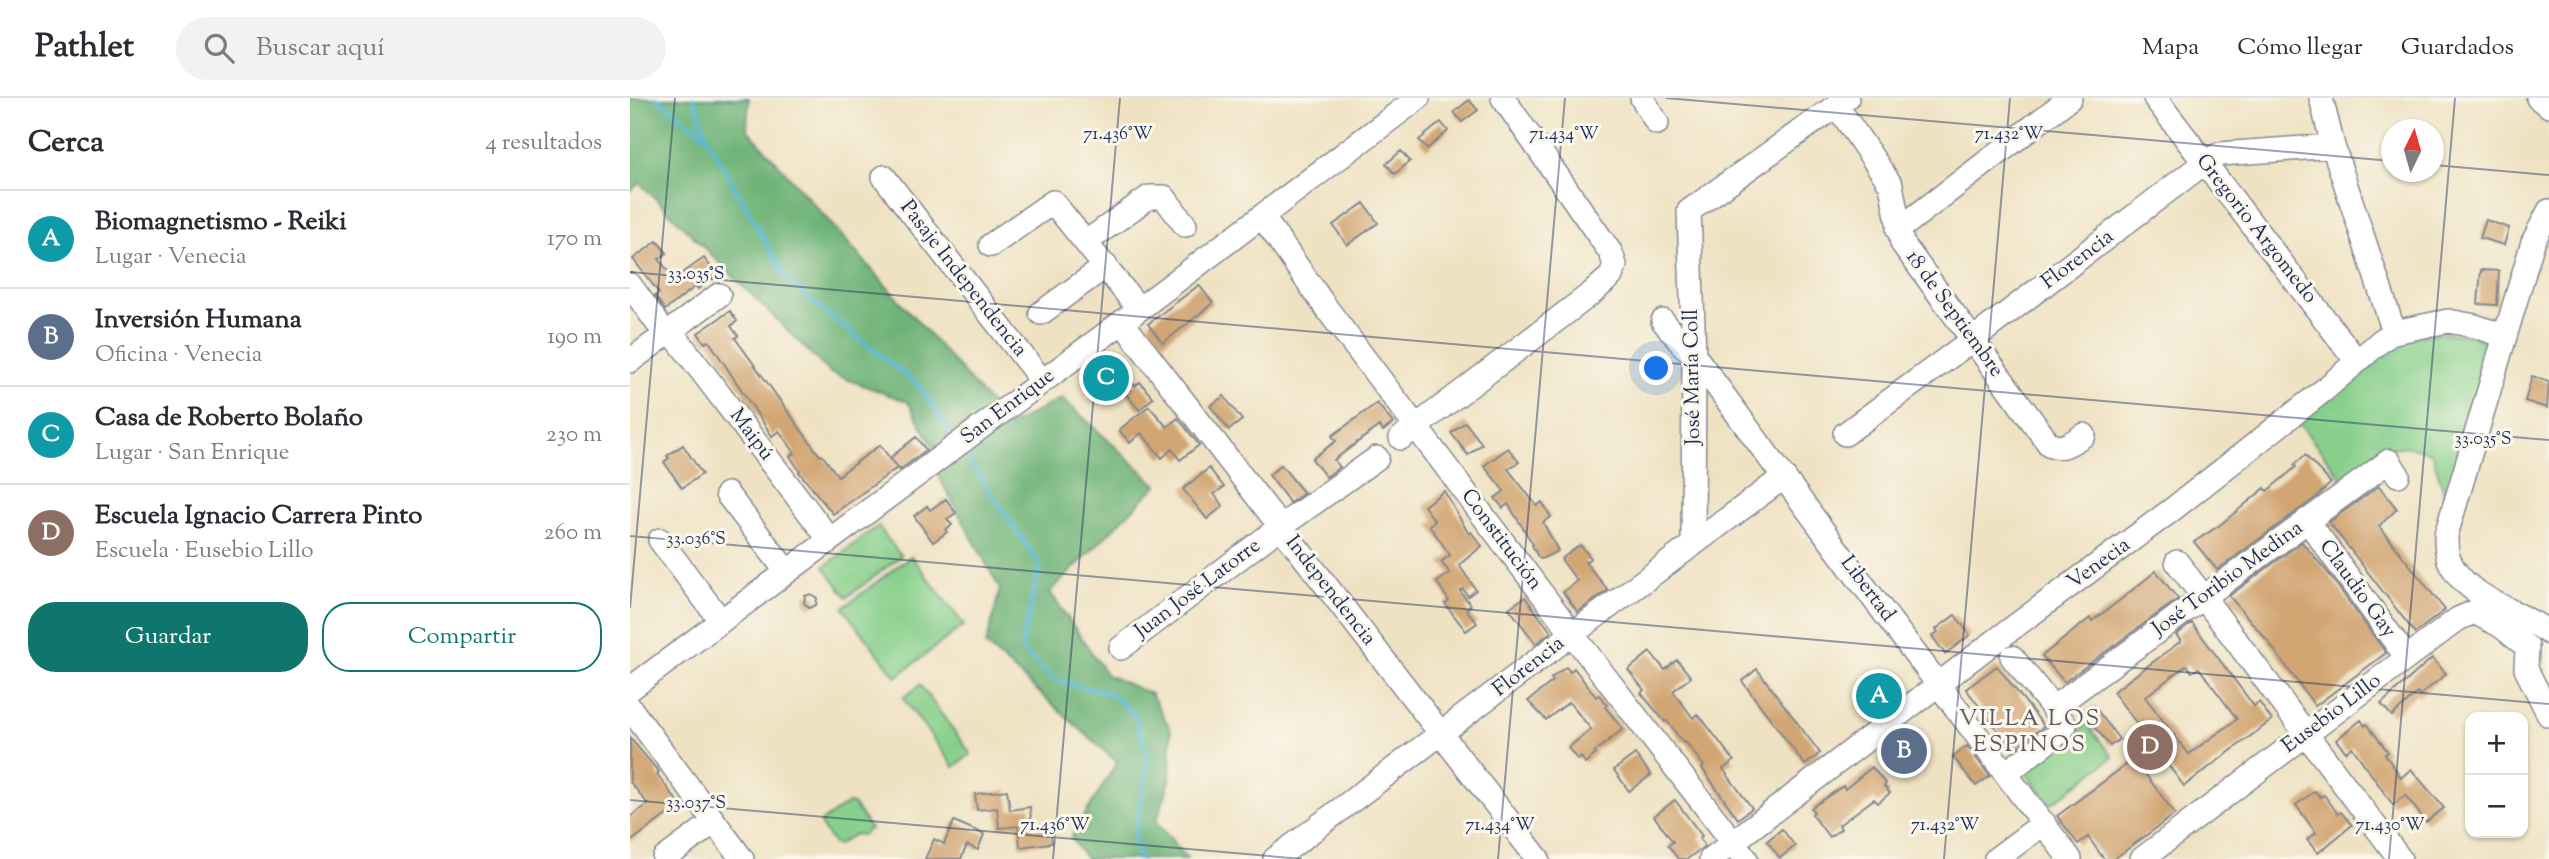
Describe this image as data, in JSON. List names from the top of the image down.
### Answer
{
  "streets": {
    "street": [
      "Gregorio Argomedo",
      "Florencia",
      "Pasaje Independencia",
      "18 de Septiembre",
      "José María Coll",
      "San Enrique",
      "Maipú",
      "Constitución",
      "Venecia",
      "José Toribio Medina",
      "Juan José Latorre",
      "Libertad",
      "Claudio Gay",
      "Independencia",
      "Eusebio Lillo"
    ]
  },
  "crossings": [
    ["Gregorio Argomedo", "Florencia"],
    ["Gregorio Argomedo", "Venecia"],
    ["Florencia", "18 de Septiembre"],
    ["Florencia", "José María Coll"],
    ["Florencia", "Constitución"],
    ["Florencia", "Libertad"],
    ["Florencia", "Independencia"],
    ["Pasaje Independencia", "San Enrique"],
    ["18 de Septiembre", "José María Coll"],
    ["José María Coll", "Libertad"],
    ["San Enrique", "Maipú"],
    ["San Enrique", "Constitución"],
    ["San Enrique", "Independencia"],
    ["Constitución", "Venecia"],
    ["Venecia", "Libertad"],
    ["José Toribio Medina", "Libertad"],
    ["José Toribio Medina", "Claudio Gay"],
    ["Juan José Latorre", "Independencia"],
    ["Claudio Gay", "Eusebio Lillo"]
  ],
  "districts": ["VILLA LOS ESPINOS"],
  "north": "top",
  "page": {
    "header": "Pathlet",
    "search": "Buscar aquí",
    "nav": ["Mapa", "Cómo llegar", "Guardados"],
    "heading": ["Cerca", "4 resultados"],
    "list": [
      {
        "mark": "A",
        "name": "Biomagnetismo - Reiki",
        "note": "Lugar · Venecia",
        "value": "170 m"
      },
      {
        "mark": "B",
        "name": "Inversión Humana",
        "note": "Oficina · Venecia",
        "value": "190 m"
      },
      {
        "mark": "C",
        "name": "Casa de Roberto Bolaño",
        "note": "Lugar · San Enrique",
        "value": "230 m"
      },
      {
        "mark": "D",
        "name": "Escuela Ignacio Carrera Pinto",
        "note": "Escuela · Eusebio Lillo",
        "value": "260 m"
      }
    ],
    "pins": [
      "C",
      "A",
      "D",
      "B"
    ],
    "buttons": ["Guardar", "Compartir"],
    "map_buttons": ["+", "−"]
  },
  "coordinates": [
    "71.436°W",
    "71.434°W",
    "71.432°W",
    "33.035°S",
    "33.036°S",
    "33.037°S",
    "71.430°W"
  ]
}
